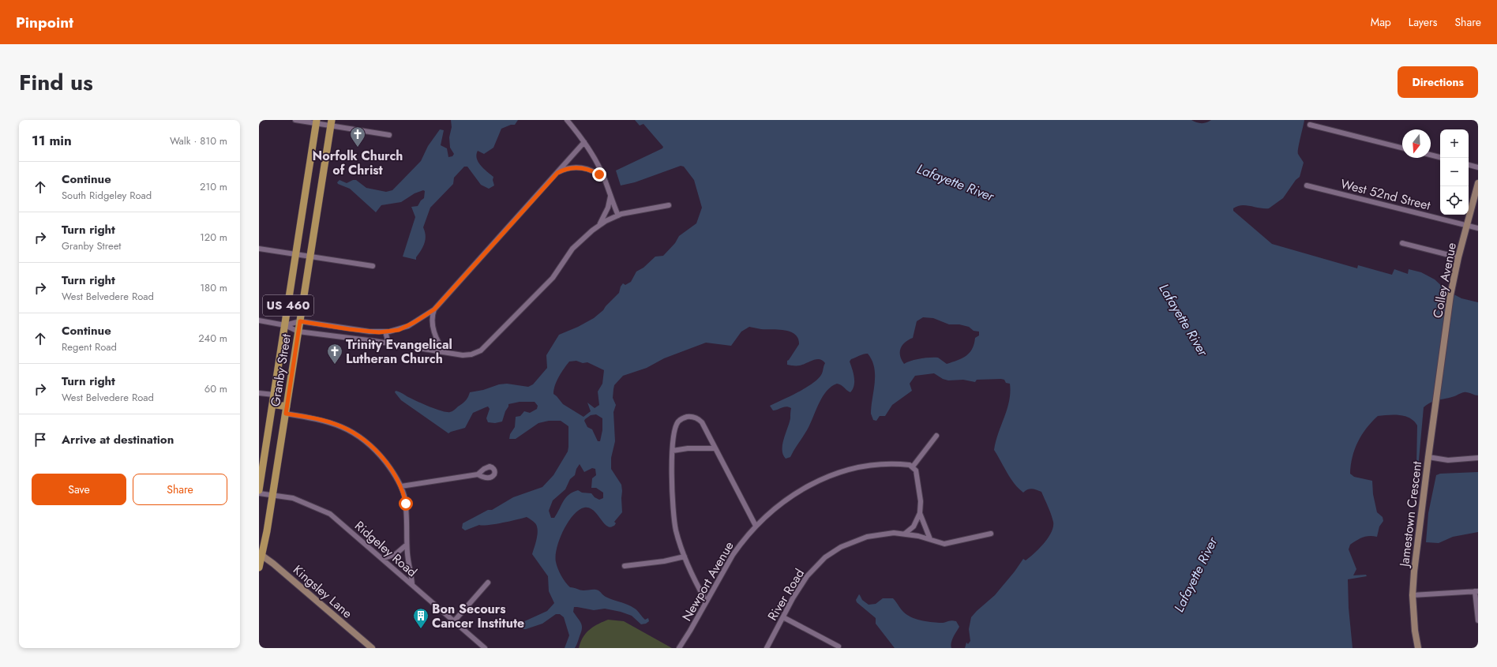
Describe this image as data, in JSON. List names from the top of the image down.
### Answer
{
  "streets": {
    "main road": [
      "Colley Avenue",
      "US 460",
      "Granby Street",
      "Jamestown Crescent",
      "Kingsley Lane"
    ],
    "street": [
      "West 52nd Street",
      "Ridgeley Road",
      "Newport Avenue",
      "River Road"
    ]
  },
  "crossings": [
    ["West 52nd Street", "Colley Avenue"],
    ["Colley Avenue", "Jamestown Crescent"],
    ["Granby Street", "Ridgeley Road"],
    ["Granby Street", "Kingsley Lane"]
  ],
  "water": ["Lafayette River"],
  "places": {
    "church": ["Norfolk Church of Christ", "Trinity Evangelical Lutheran Church"],
    "building": ["Bon Secours Cancer Institute"]
  },
  "north": "bottom",
  "page": {
    "header": "Pinpoint",
    "nav": ["Map", "Layers", "Share"],
    "title": "Find us",
    "buttons": [
      "Directions",
      ["Save", "Share"]
    ],
    "heading": ["11 min", "Walk · 810 m"],
    "map_buttons": ["+", "−"],
    "list": [
      ["Continue", "South Ridgeley Road", "210 m"],
      ["Turn right", "Granby Street", "120 m"],
      ["Turn right", "West Belvedere Road", "180 m"],
      ["Continue", "Regent Road", "240 m"],
      ["Turn right", "West Belvedere Road", "60 m"],
      "Arrive at destination"
    ]
  }
}
